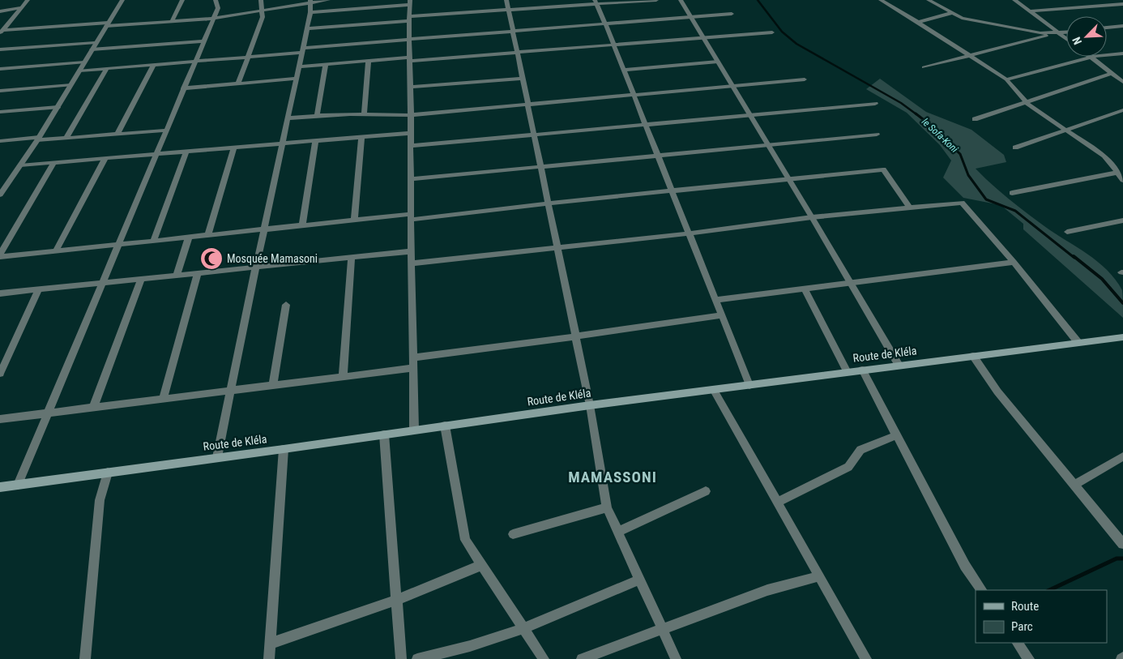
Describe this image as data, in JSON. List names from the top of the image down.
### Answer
{
  "streets": {
    "main road": ["Route de Kléla"]
  },
  "districts": ["MAMASSONI"],
  "water": ["le Sofa-Koni"],
  "places": {
    "mosque": ["Mosquée Mamasoni"]
  },
  "legend": ["Route", "Parc"],
  "north": "bottom left"
}
